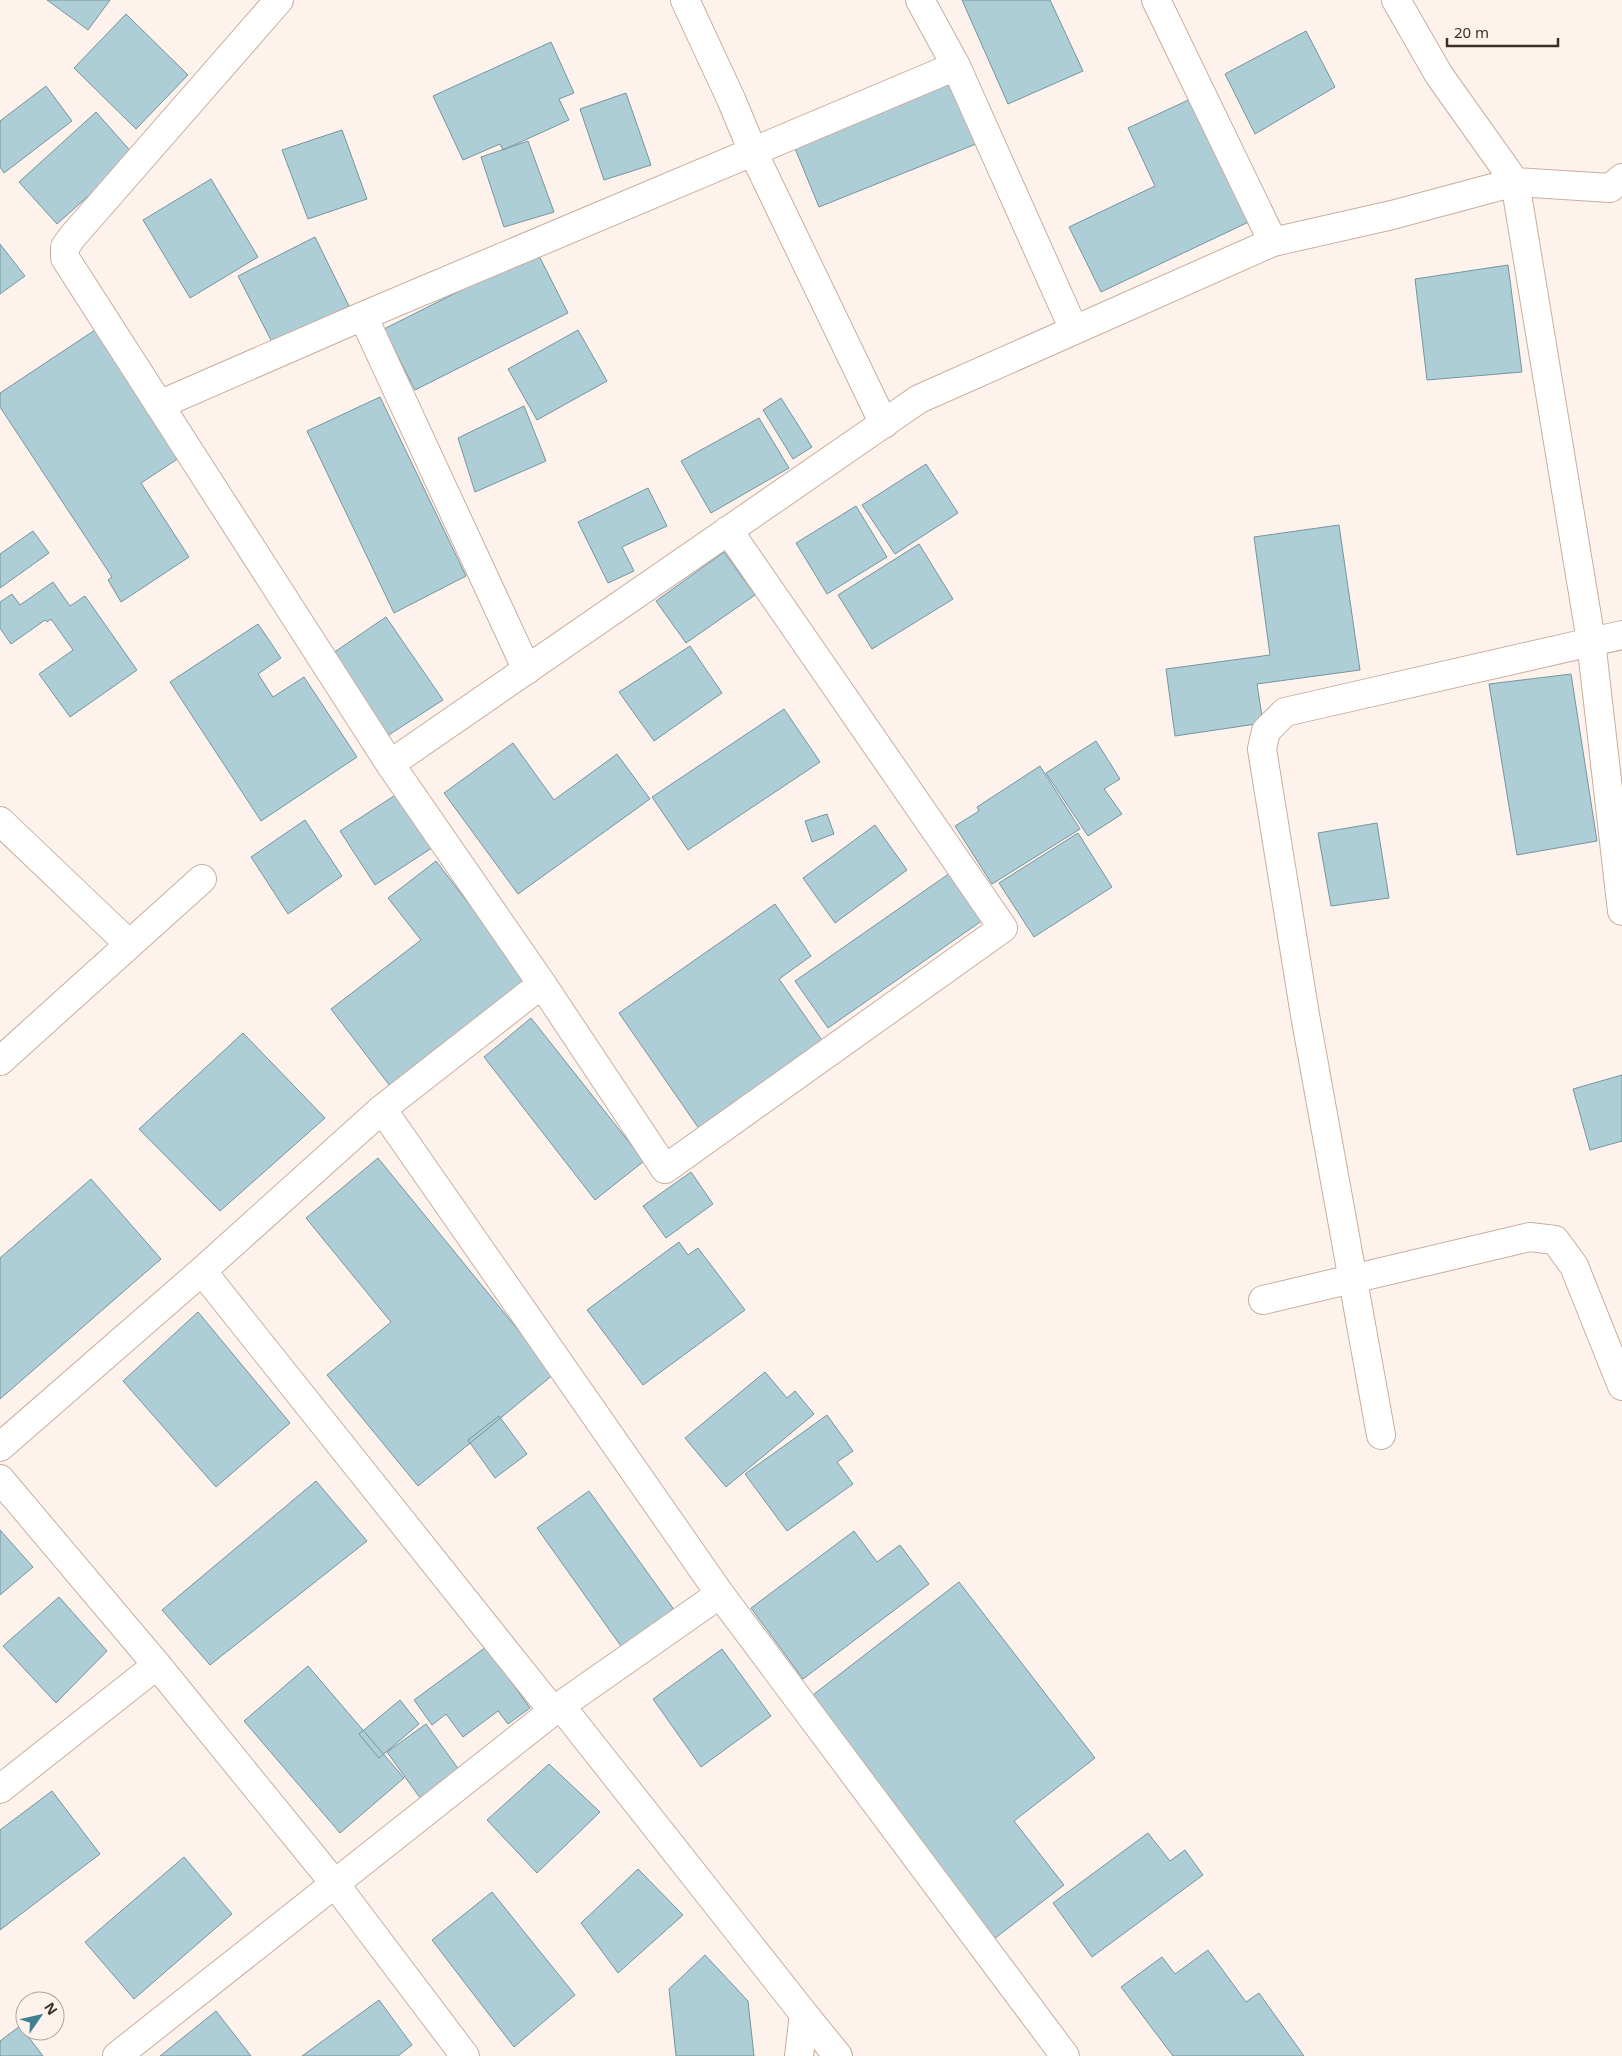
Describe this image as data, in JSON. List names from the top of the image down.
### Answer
{
  "scale_bar": "20 m",
  "north": "top right"
}
